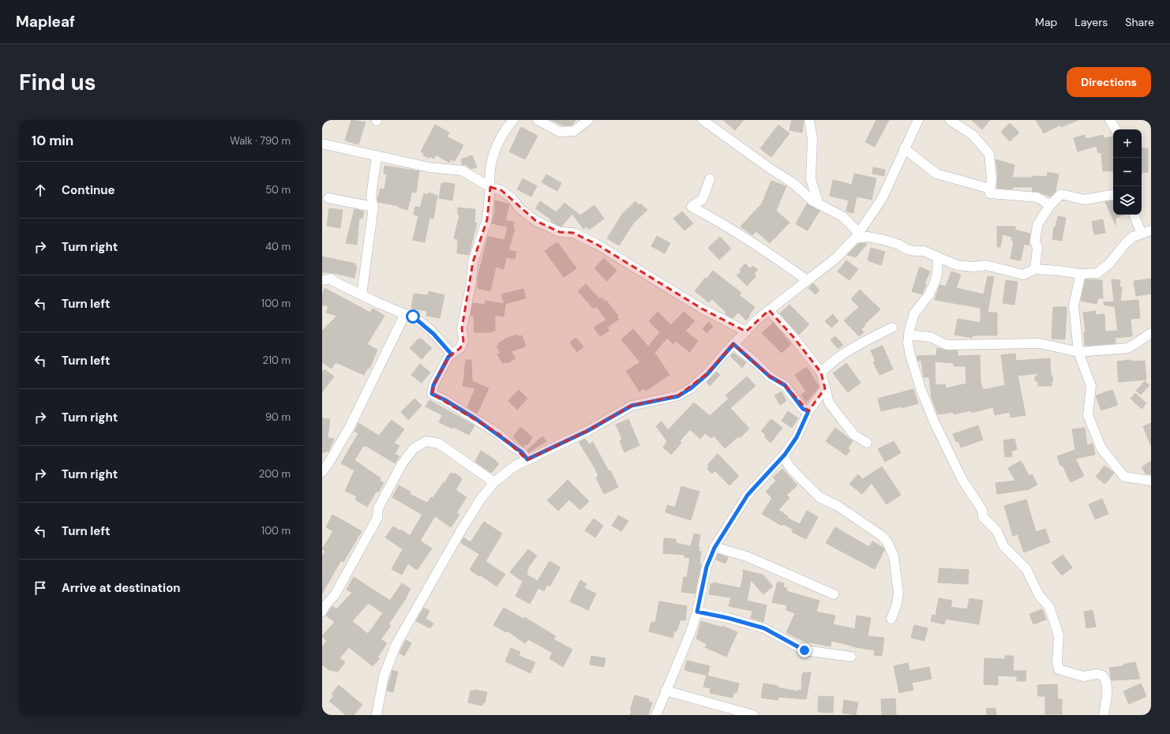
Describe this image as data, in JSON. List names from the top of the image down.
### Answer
{
  "page": {
    "header": "Mapleaf",
    "nav": ["Map", "Layers", "Share"],
    "buttons": "Directions",
    "title": "Find us",
    "heading": ["10 min", "Walk · 790 m"],
    "map_buttons": ["+", "−"],
    "list": [
      ["Continue", "50 m"],
      ["Turn right", "40 m"],
      ["Turn left", "100 m"],
      ["Turn left", "210 m"],
      ["Turn right", "90 m"],
      ["Turn right", "200 m"],
      ["Turn left", "100 m"],
      "Arrive at destination"
    ]
  }
}
